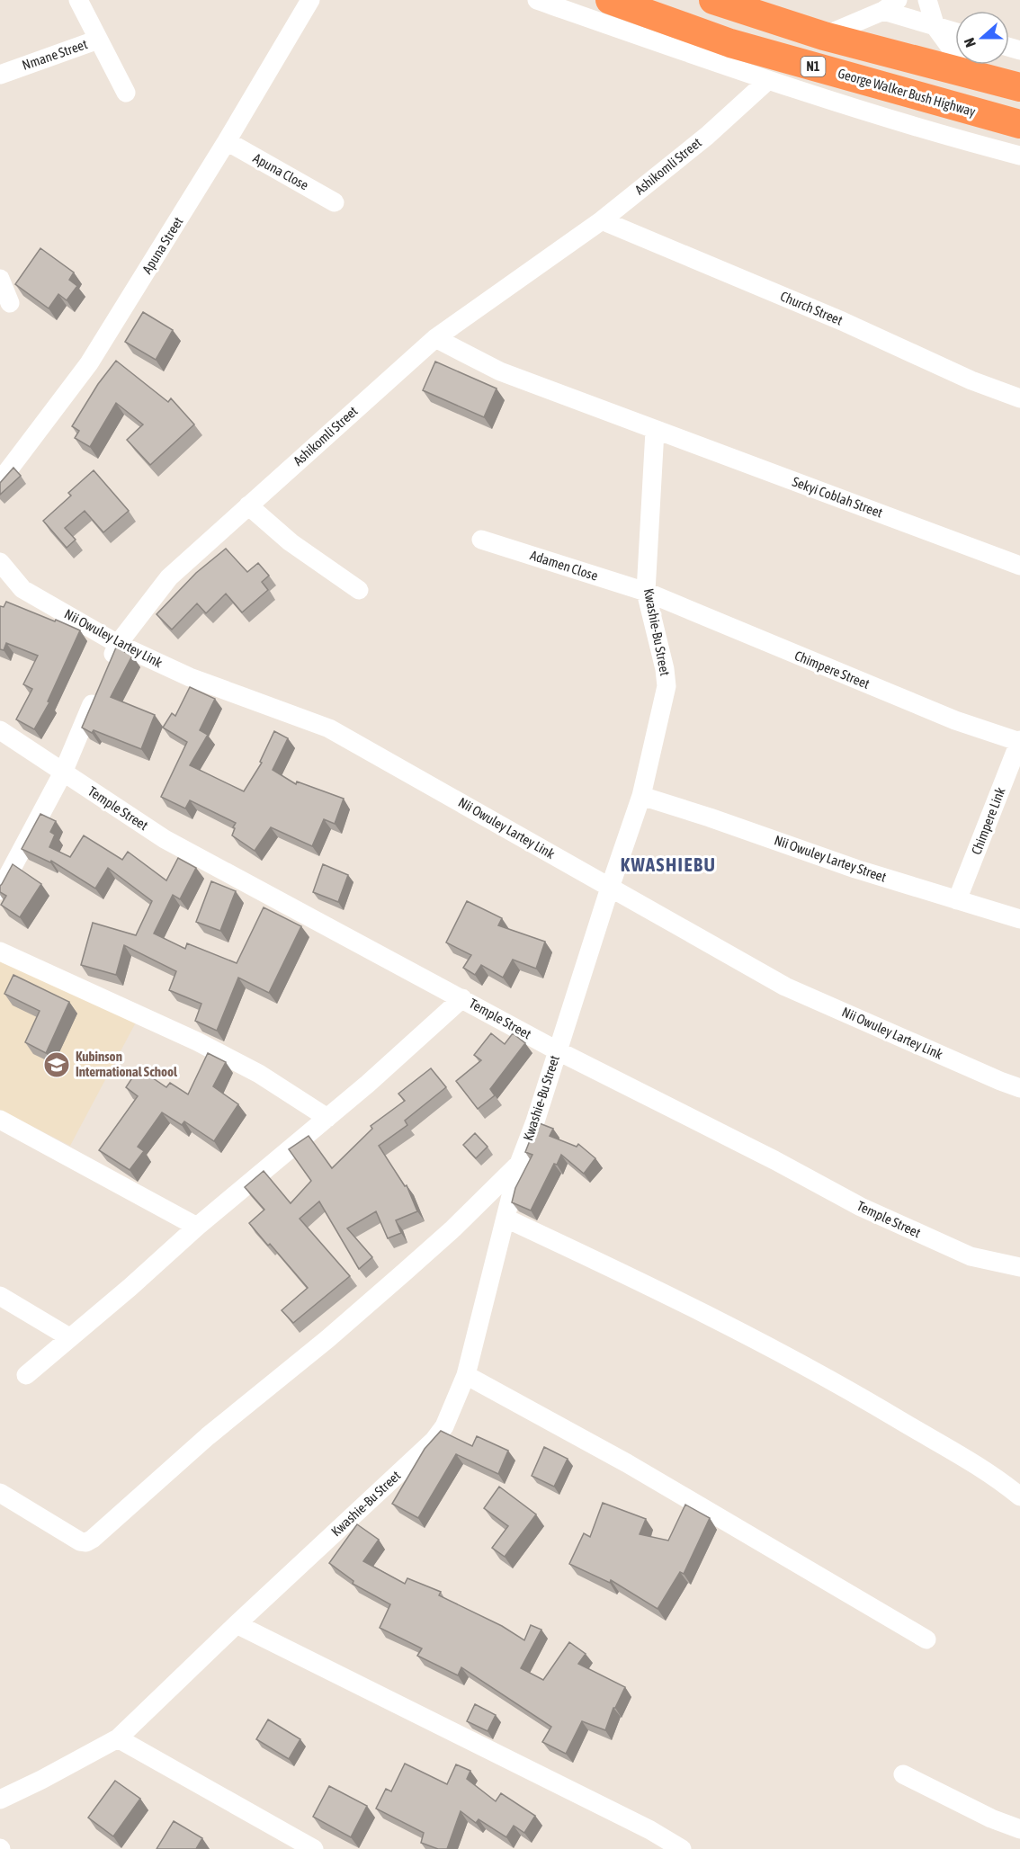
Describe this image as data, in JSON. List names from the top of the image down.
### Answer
{
  "streets": {
    "highway": ["N1", "George Walker Bush Highway"],
    "street": [
      "Nmane Street",
      "Ashikomli Street",
      "Apuna Close",
      "Apuna Street",
      "Church Street",
      "Sekyi Coblah Street",
      "Adamen Close",
      "Kwashie-Bu Street",
      "Nii Owuley Lartey Link",
      "Chimpere Street",
      "Temple Street",
      "Chimpere Link",
      "Nii Owuley Lartey Street"
    ]
  },
  "crossings": [
    ["Ashikomli Street", "Church Street"],
    ["Ashikomli Street", "Nii Owuley Lartey Link"],
    ["Ashikomli Street", "Temple Street"],
    ["Apuna Close", "Apuna Street"],
    ["Sekyi Coblah Street", "Kwashie-Bu Street"],
    ["Adamen Close", "Kwashie-Bu Street"],
    ["Adamen Close", "Chimpere Street"],
    ["Kwashie-Bu Street", "Nii Owuley Lartey Link"],
    ["Kwashie-Bu Street", "Chimpere Street"],
    ["Kwashie-Bu Street", "Temple Street"],
    ["Kwashie-Bu Street", "Nii Owuley Lartey Street"],
    ["Chimpere Street", "Chimpere Link"],
    ["Chimpere Link", "Nii Owuley Lartey Street"]
  ],
  "districts": ["KWASHIEBU"],
  "places": {
    "school or university": ["Kubinson International School"]
  },
  "north": "left"
}
